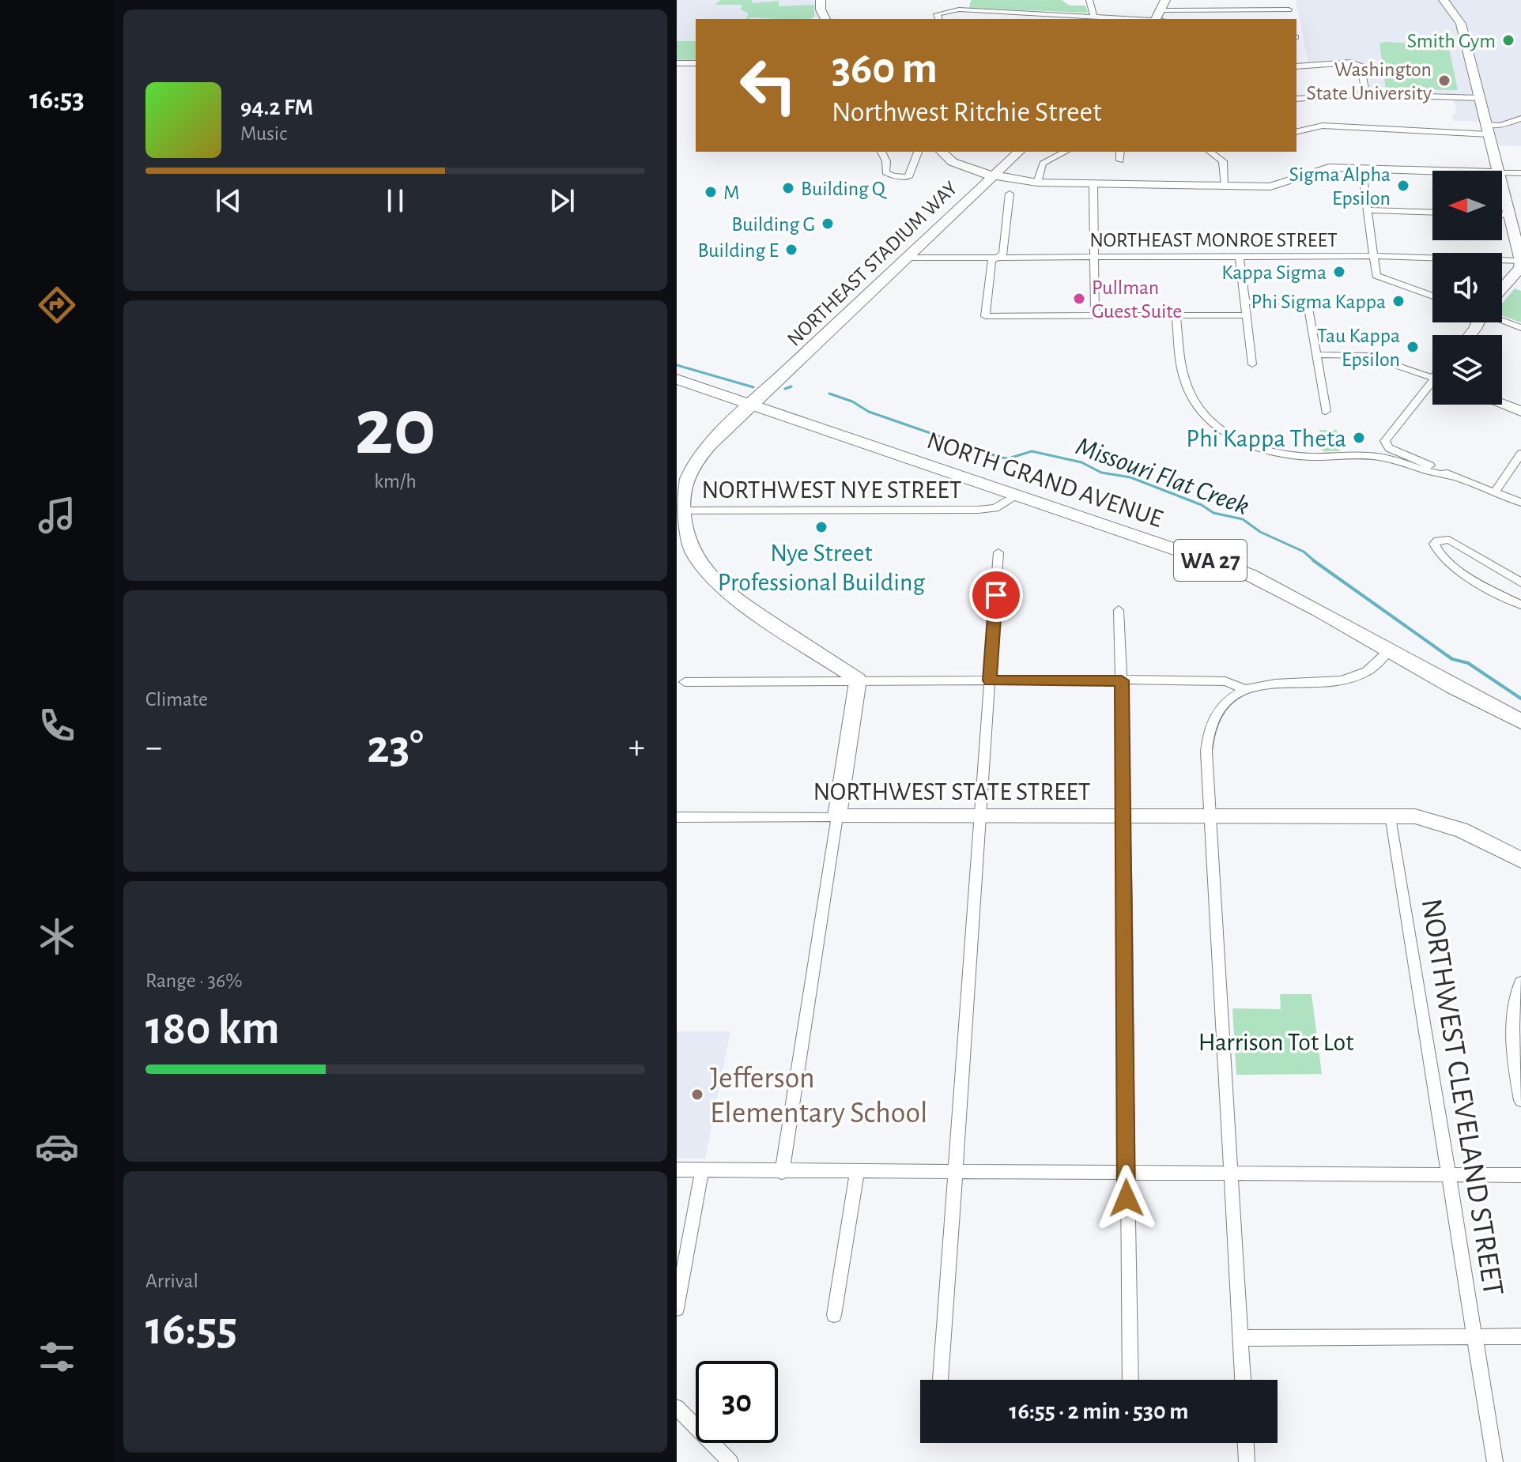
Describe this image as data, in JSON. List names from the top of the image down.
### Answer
{
  "streets": {
    "main road": ["NORTH GRAND AVENUE", "WA 27"],
    "street": [
      "NORTHEAST MONROE STREET",
      "NORTHEAST STADIUM WAY",
      "NORTHWEST NYE STREET",
      "NORTHWEST STATE STREET",
      "NORTHWEST CLEVELAND STREET"
    ]
  },
  "crossings": [
    ["NORTHEAST MONROE STREET", "NORTHEAST STADIUM WAY"],
    ["NORTHEAST STADIUM WAY", "NORTH GRAND AVENUE"],
    ["NORTH GRAND AVENUE", "NORTHWEST NYE STREET"],
    ["NORTHWEST STATE STREET", "NORTHWEST CLEVELAND STREET"]
  ],
  "water": ["Missouri Flat Creek"],
  "parks": ["Harrison Tot Lot"],
  "places": [
    "Smith Gym",
    "Washington State University",
    "Sigma Alpha Epsilon",
    "Building Q",
    "M",
    "Building G",
    "Building E",
    "Kappa Sigma",
    "Pullman Guest Suite",
    "Phi Sigma Kappa",
    "Tau Kappa Epsilon",
    "Phi Kappa Theta",
    "Nye Street Professional Building",
    "Jefferson Elementary School"
  ],
  "north": "left",
  "page": {
    "tabs": "16:53",
    "turn": ["360 m", "Northwest Ritchie Street"],
    "song": ["94.2 FM", "Music"],
    "tile": [
      ["20", "km/h"],
      "Climate",
      ["Range · 36%", "180 km"],
      ["Arrival", "16:55"]
    ],
    "heat": ["−", "23°", "+"],
    "limit": "30",
    "trip": "16:55 · 2 min · 530 m"
  }
}
